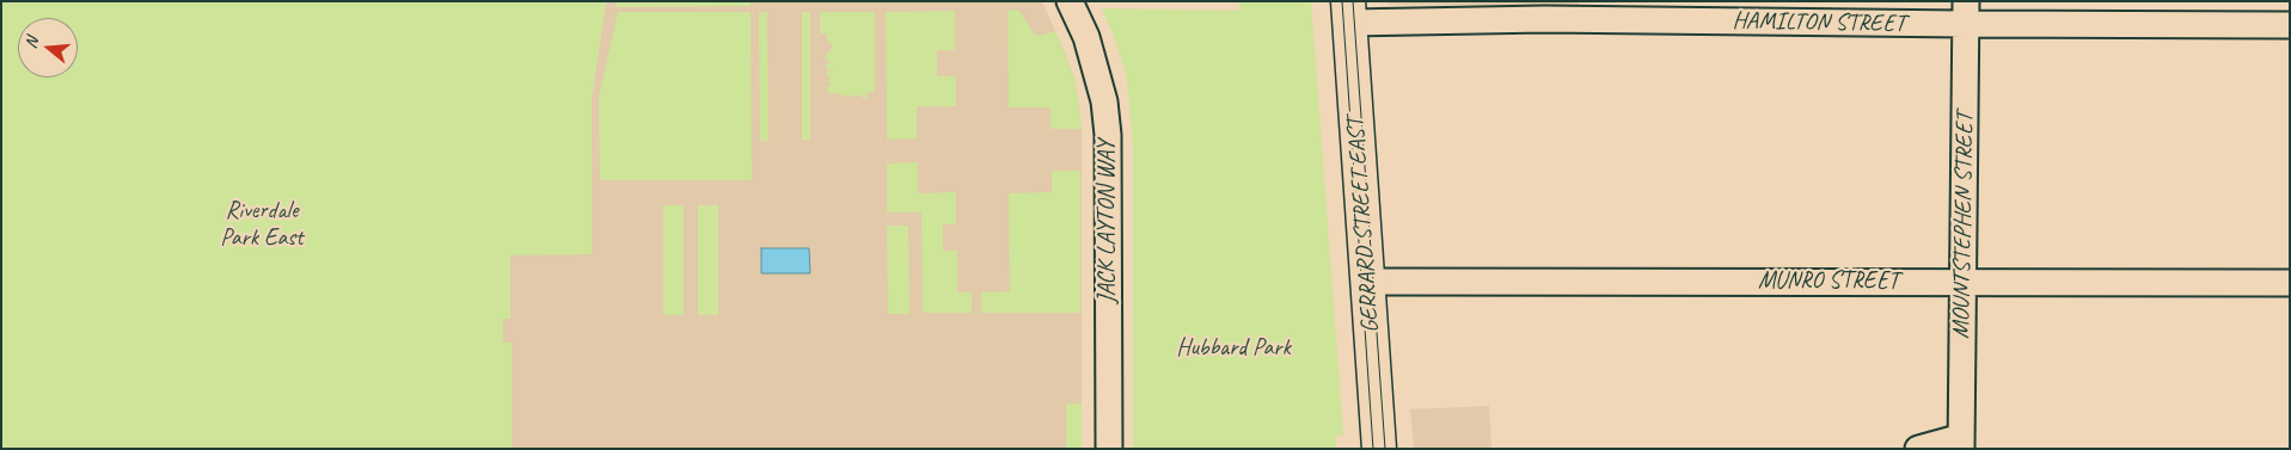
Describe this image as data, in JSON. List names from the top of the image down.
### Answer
{
  "streets": {
    "main road": ["GERRARD STREET EAST"],
    "street": [
      "HAMILTON STREET",
      "JACK LAYTON WAY",
      "MOUNTSTEPHEN STREET",
      "MUNRO STREET"
    ]
  },
  "crossings": [
    ["HAMILTON STREET", "GERRARD STREET EAST"],
    ["HAMILTON STREET", "MOUNTSTEPHEN STREET"],
    ["GERRARD STREET EAST", "MUNRO STREET"],
    ["MOUNTSTEPHEN STREET", "MUNRO STREET"]
  ],
  "parks": ["Riverdale Park East", "Hubbard Park"],
  "north": "left"
}
